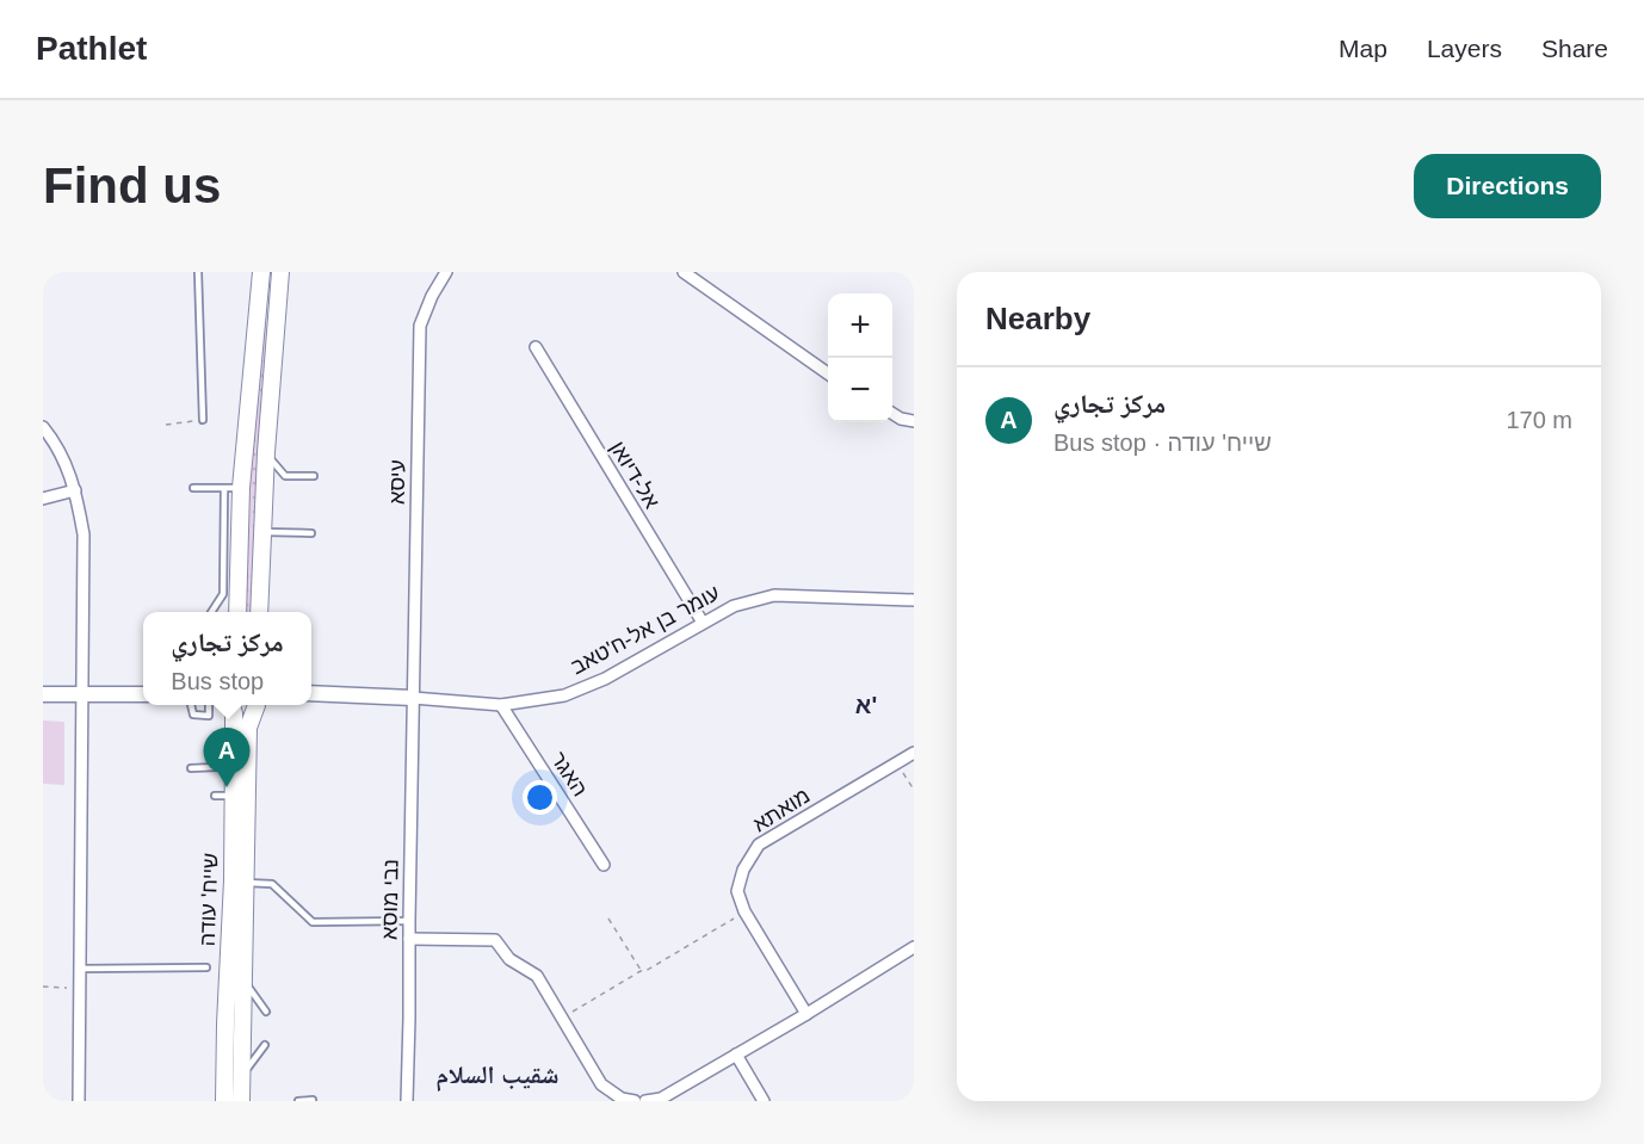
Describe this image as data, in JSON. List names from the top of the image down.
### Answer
{
  "streets": {
    "main road": ["שייח' עודה"],
    "street": [
      "אל-דיואן",
      "עיסא",
      "עומר בן אל-ח'טאב",
      "האגר",
      "מואתא",
      "נבי מוסא"
    ]
  },
  "crossings": [
    ["אל-דיואן", "עומר בן אל-ח'טאב"],
    ["עיסא", "עומר בן אל-ח'טאב"],
    ["עיסא", "נבי מוסא"],
    ["עומר בן אל-ח'טאב", "האגר"],
    ["עומר בן אל-ח'טאב", "נבי מוסא"]
  ],
  "districts": ["א'", "شقيب السلام"],
  "page": {
    "header": "Pathlet",
    "nav": ["Map", "Layers", "Share"],
    "buttons": "Directions",
    "title": "Find us",
    "heading": "Nearby",
    "map_buttons": ["+", "−"],
    "list": [
      {
        "mark": "A",
        "name": "مركز تجاري",
        "note": "Bus stop · שייח' עודה",
        "value": "170 m"
      }
    ],
    "popup": ["مركز تجاري", "Bus stop"],
    "pins": "A"
  }
}
